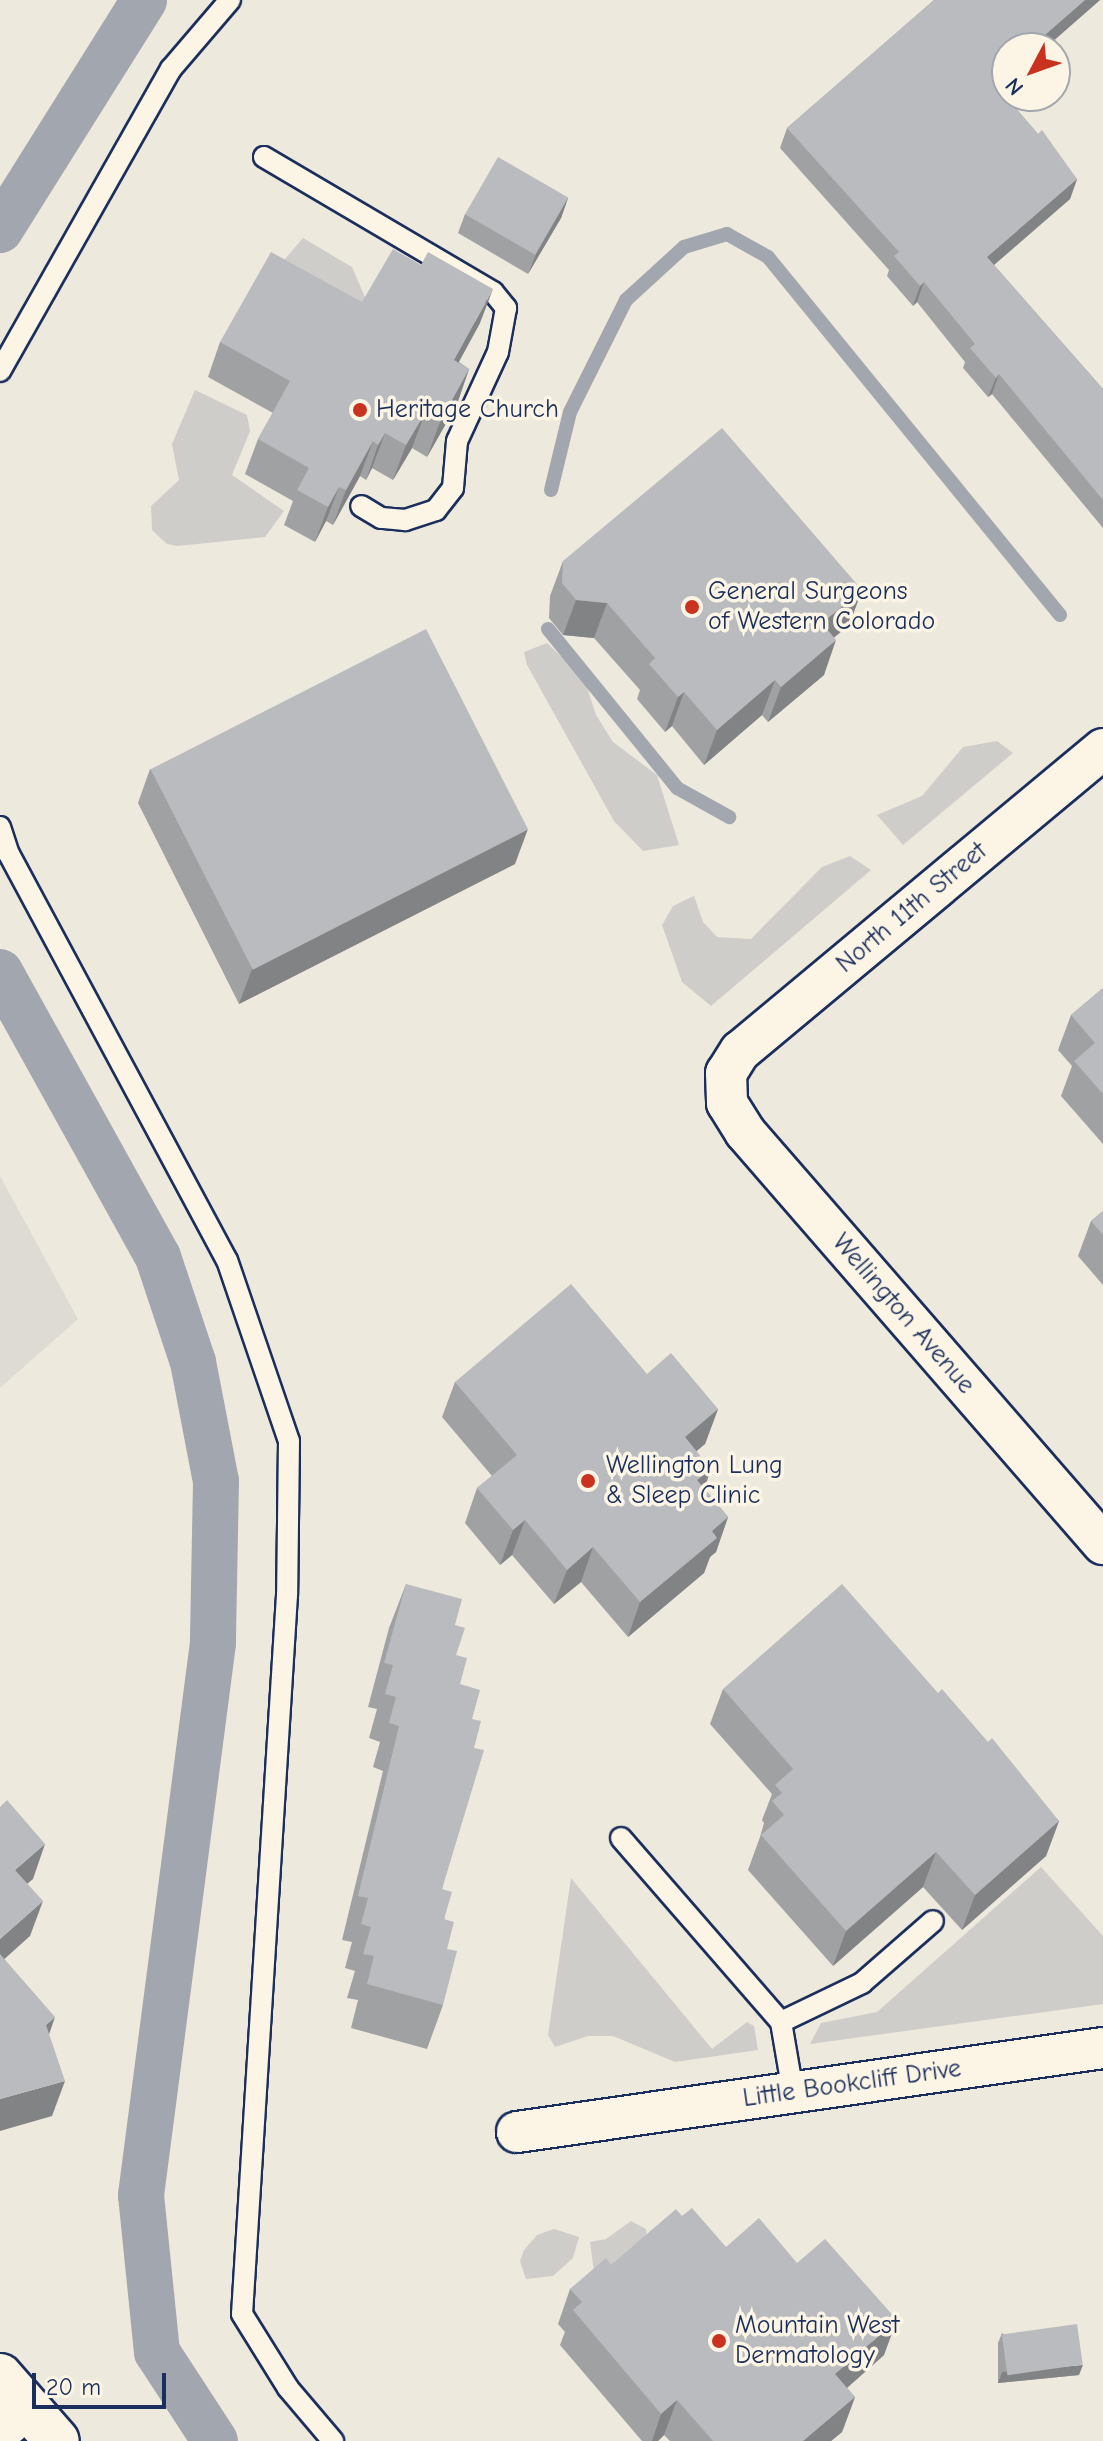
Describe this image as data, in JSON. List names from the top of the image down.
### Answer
{
  "streets": {
    "street": ["North 11th Street", "Wellington Avenue", "Little Bookcliff Drive"]
  },
  "crossings": [
    ["North 11th Street", "Wellington Avenue"]
  ],
  "places": [
    "Heritage Church",
    "General Surgeons of Western Colorado",
    "Wellington Lung & Sleep Clinic",
    "Mountain West Dermatology"
  ],
  "scale_bar": "20 m",
  "north": "bottom left"
}
